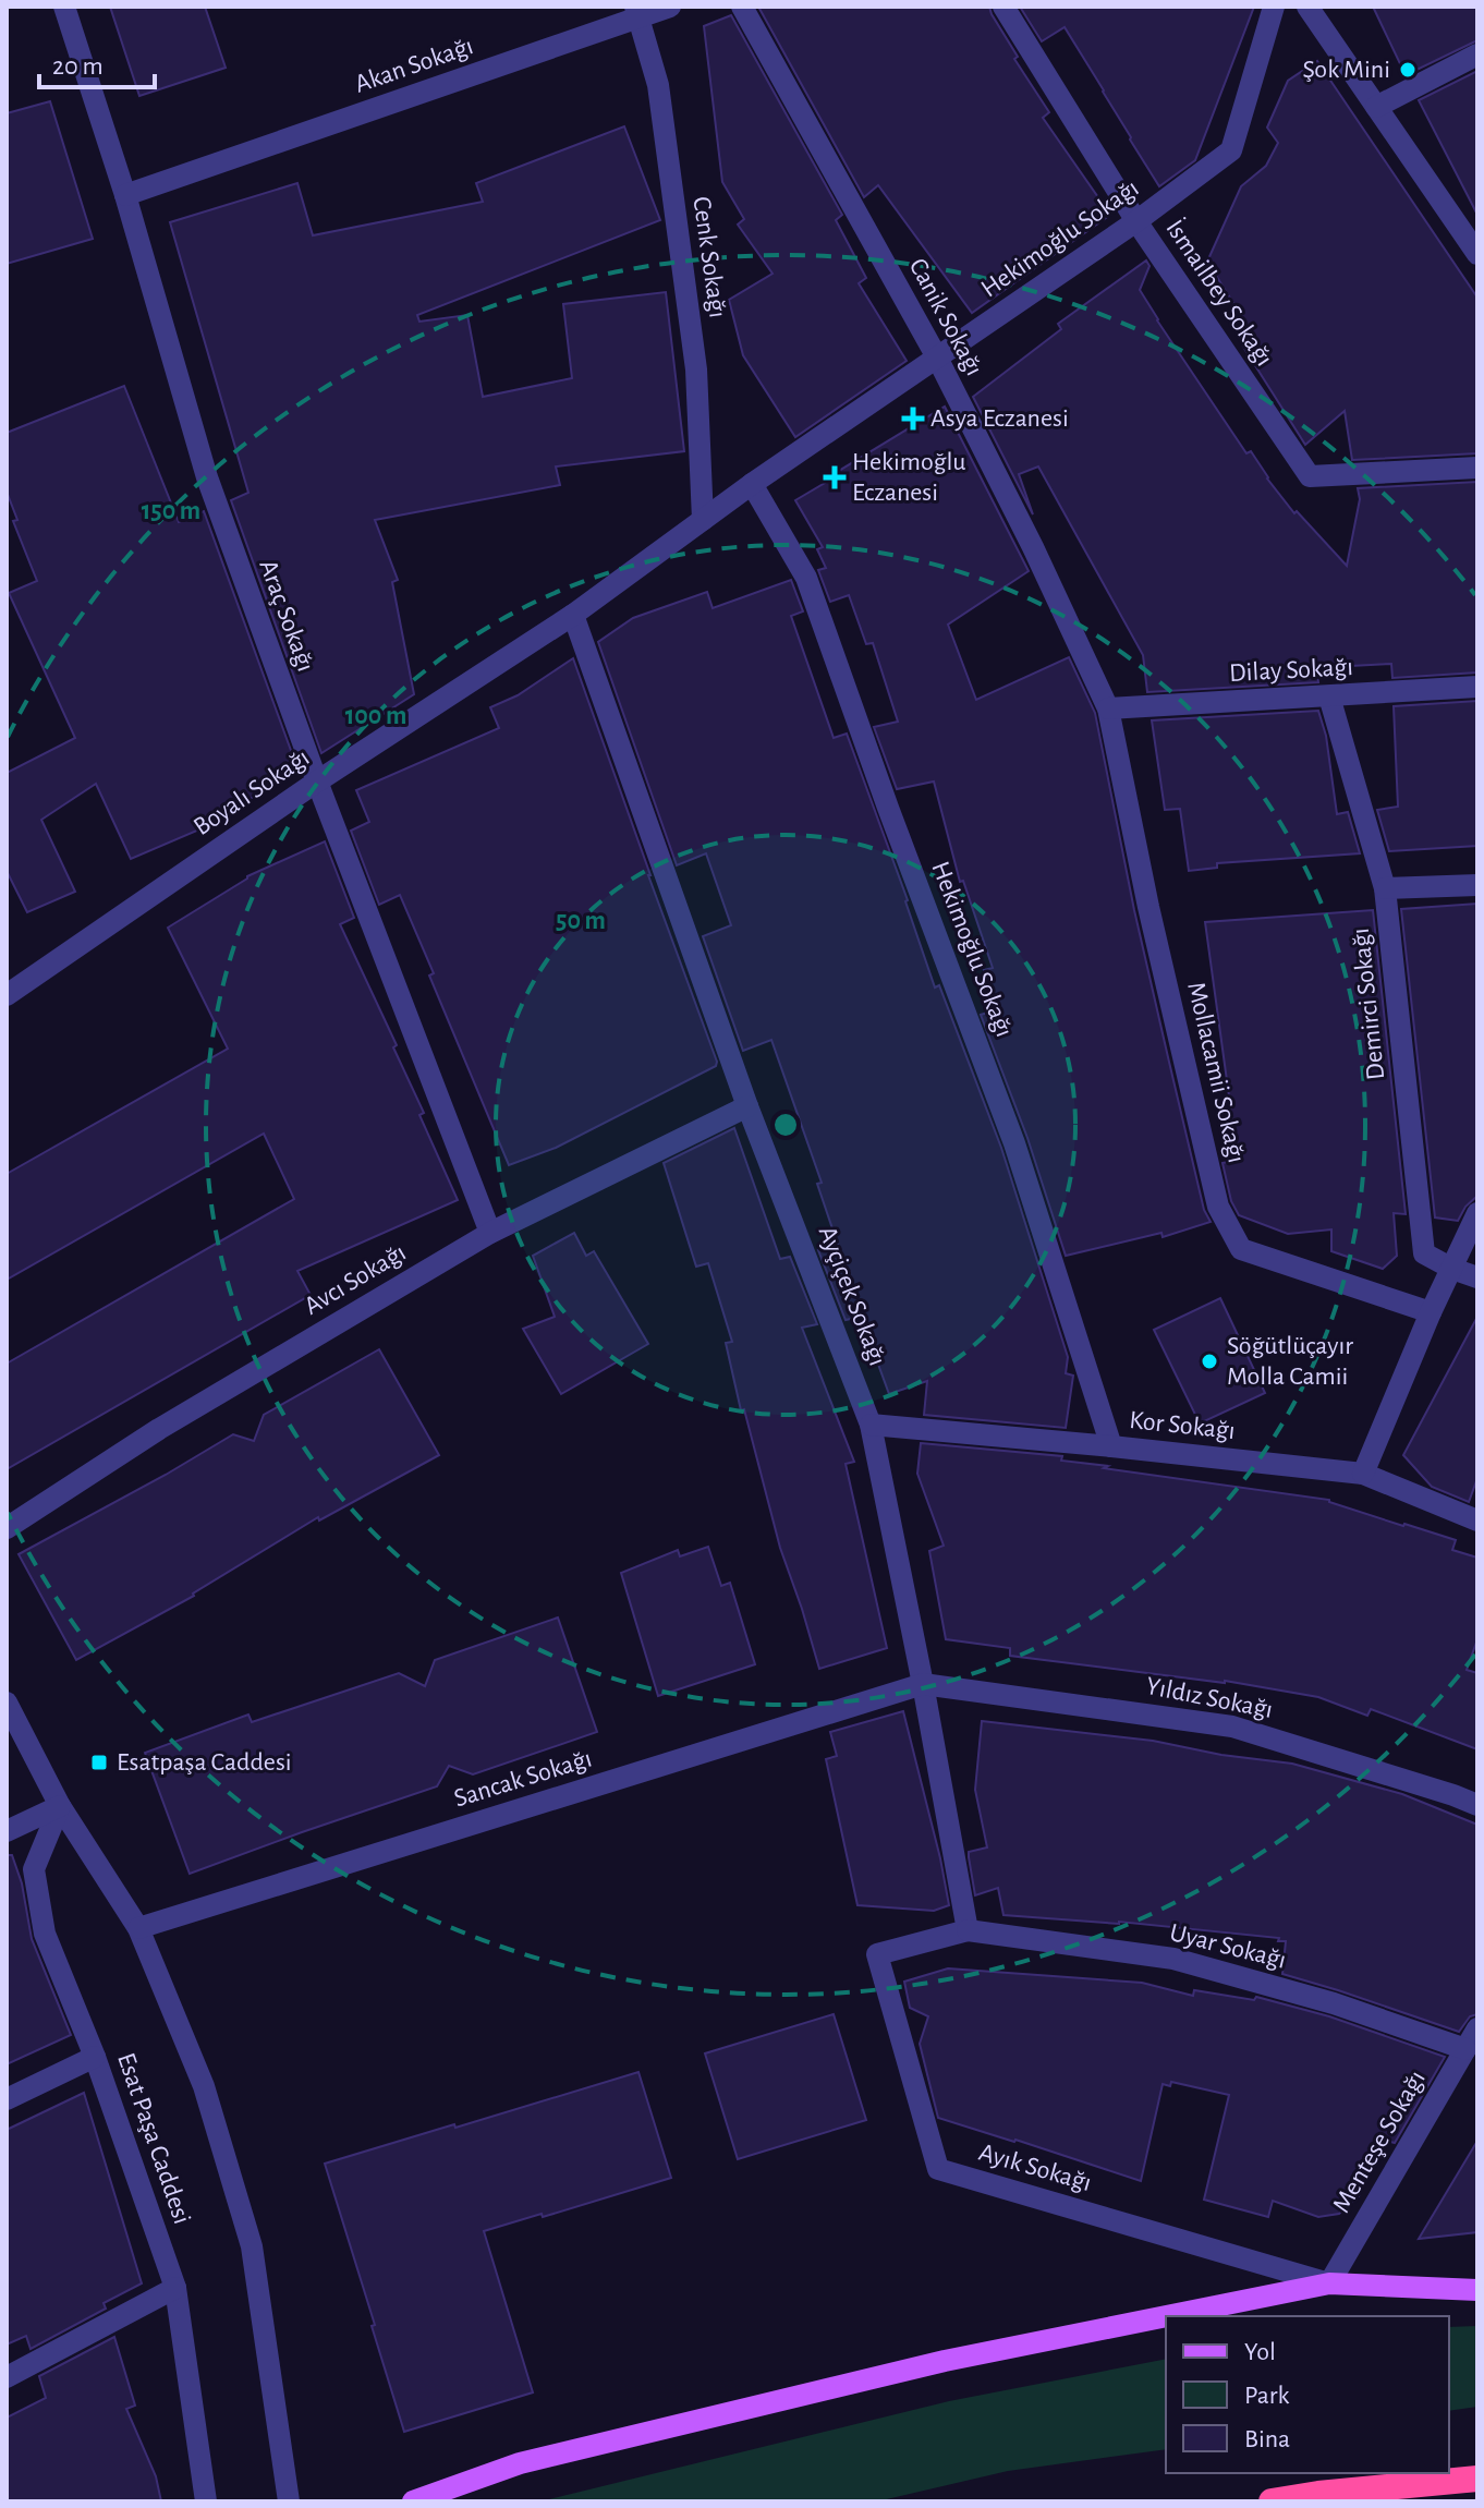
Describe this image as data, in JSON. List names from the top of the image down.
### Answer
{
  "streets": {
    "street": [
      "Akan Sokağı",
      "Hekimoğlu Sokağı",
      "Cenk Sokağı",
      "İsmailbey Sokağı",
      "Canik Sokağı",
      "Araç Sokağı",
      "Dilay Sokağı",
      "Boyalı Sokağı",
      "Demirci Sokağı",
      "Mollacamii Sokağı",
      "Avcı Sokağı",
      "Ayçiçek Sokağı",
      "Kor Sokağı",
      "Yıldız Sokağı",
      "Sancak Sokağı",
      "Uyar Sokağı",
      "Esat Paşa Caddesi",
      "Menteşe Sokağı",
      "Ayık Sokağı"
    ]
  },
  "crossings": [
    ["Akan Sokağı", "Cenk Sokağı"],
    ["Akan Sokağı", "Araç Sokağı"],
    ["Hekimoğlu Sokağı", "Cenk Sokağı"],
    ["Hekimoğlu Sokağı", "İsmailbey Sokağı"],
    ["Hekimoğlu Sokağı", "Canik Sokağı"],
    ["Hekimoğlu Sokağı", "Boyalı Sokağı"],
    ["Hekimoğlu Sokağı", "Kor Sokağı"],
    ["Cenk Sokağı", "Boyalı Sokağı"],
    ["Canik Sokağı", "Dilay Sokağı"],
    ["Canik Sokağı", "Mollacamii Sokağı"],
    ["Araç Sokağı", "Boyalı Sokağı"],
    ["Araç Sokağı", "Avcı Sokağı"],
    ["Dilay Sokağı", "Demirci Sokağı"],
    ["Dilay Sokağı", "Mollacamii Sokağı"],
    ["Boyalı Sokağı", "Ayçiçek Sokağı"],
    ["Avcı Sokağı", "Ayçiçek Sokağı"],
    ["Ayçiçek Sokağı", "Kor Sokağı"],
    ["Ayçiçek Sokağı", "Yıldız Sokağı"],
    ["Ayçiçek Sokağı", "Sancak Sokağı"],
    ["Ayçiçek Sokağı", "Uyar Sokağı"],
    ["Ayçiçek Sokağı", "Ayık Sokağı"],
    ["Yıldız Sokağı", "Sancak Sokağı"],
    ["Uyar Sokağı", "Menteşe Sokağı"],
    ["Uyar Sokağı", "Ayık Sokağı"],
    ["Menteşe Sokağı", "Ayık Sokağı"]
  ],
  "places": {
    "other": ["Şok Mini", "Söğütlüçayır Molla Camii"],
    "health": ["Asya Eczanesi", "Hekimoğlu Eczanesi"],
    "transit": ["Esatpaşa Caddesi"]
  },
  "legend": ["Yol", "Park", "Bina"],
  "scale_bar": "20 m",
  "rings": ["150 m", "100 m", "50 m"]
}
